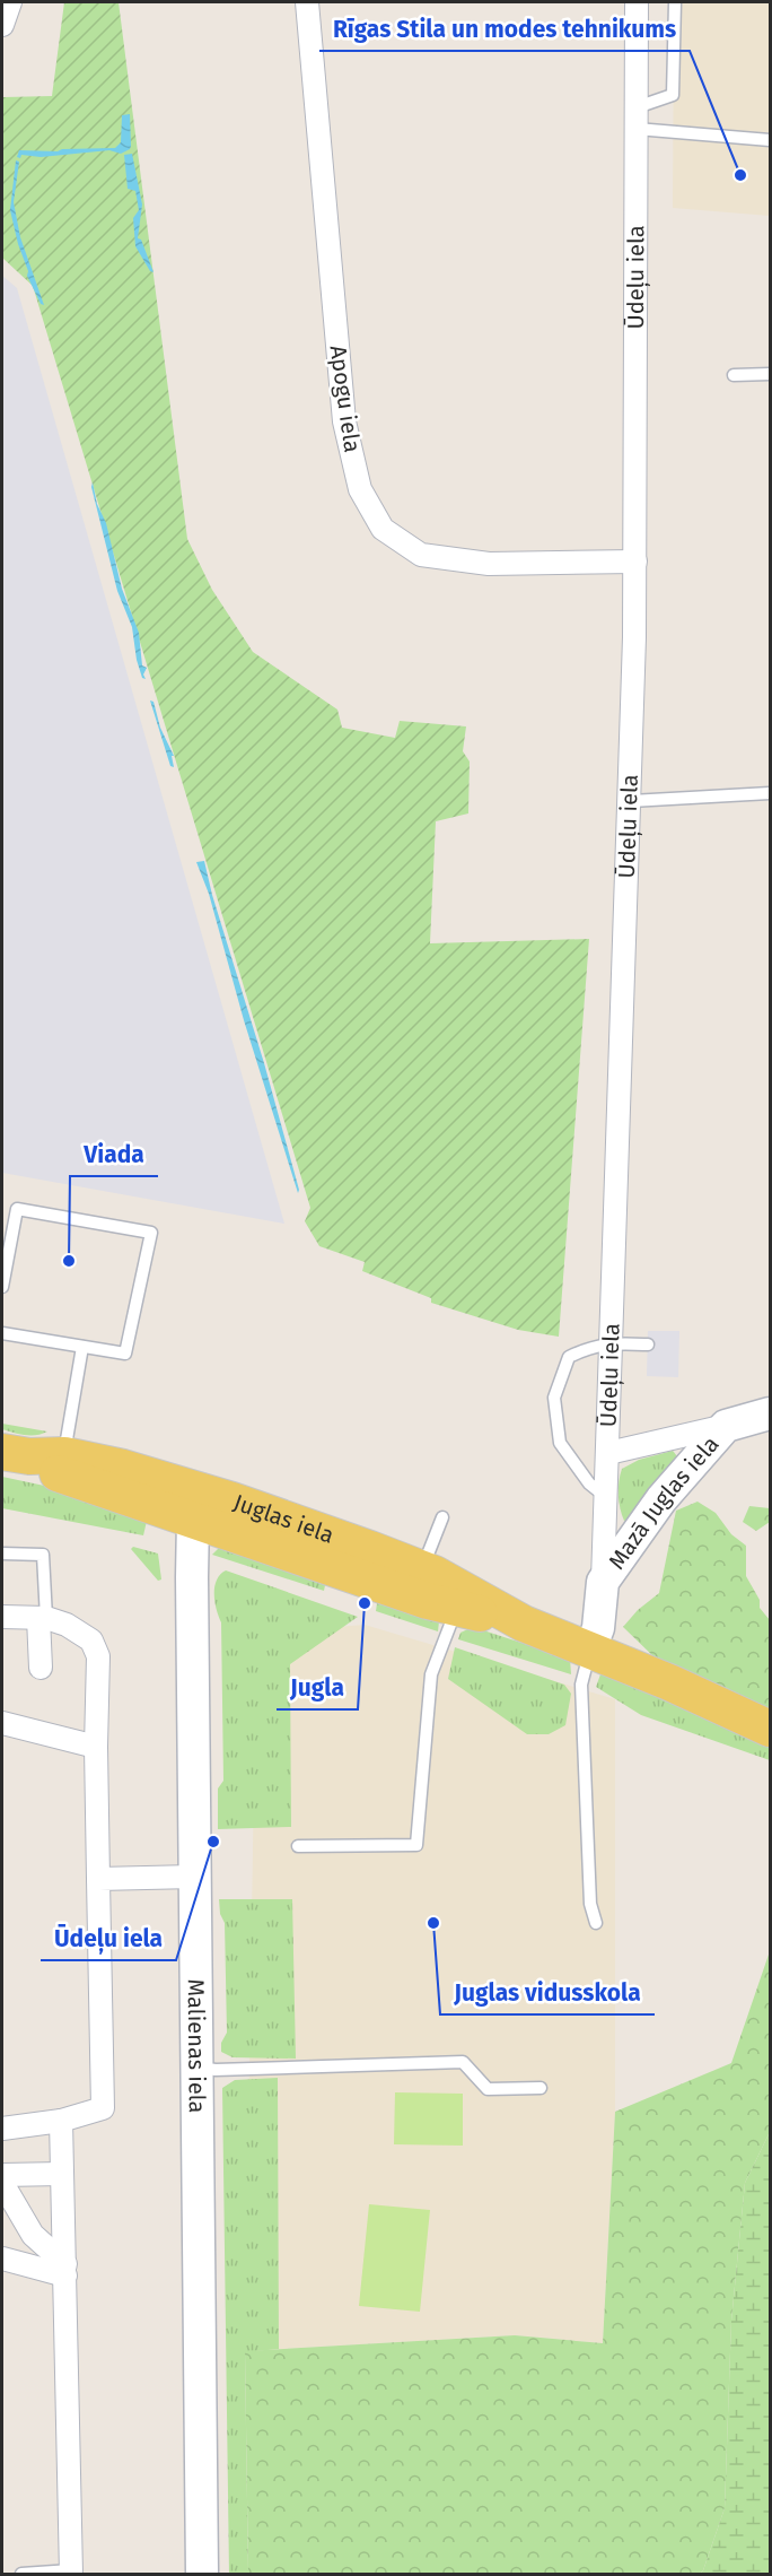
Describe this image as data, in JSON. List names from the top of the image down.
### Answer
{
  "streets": {
    "main road": ["Juglas iela"],
    "street": [
      "Ūdeļu iela",
      "Apogu iela",
      "Mazā Juglas iela",
      "Malienas iela"
    ]
  },
  "crossings": [
    ["Ūdeļu iela", "Apogu iela"],
    ["Ūdeļu iela", "Mazā Juglas iela"],
    ["Ūdeļu iela", "Juglas iela"],
    ["Juglas iela", "Malienas iela"]
  ],
  "places": [
    "Rīgas Stila un modes tehnikums",
    "Viada",
    "Jugla",
    "Ūdeļu iela",
    "Juglas vidusskola"
  ]
}
